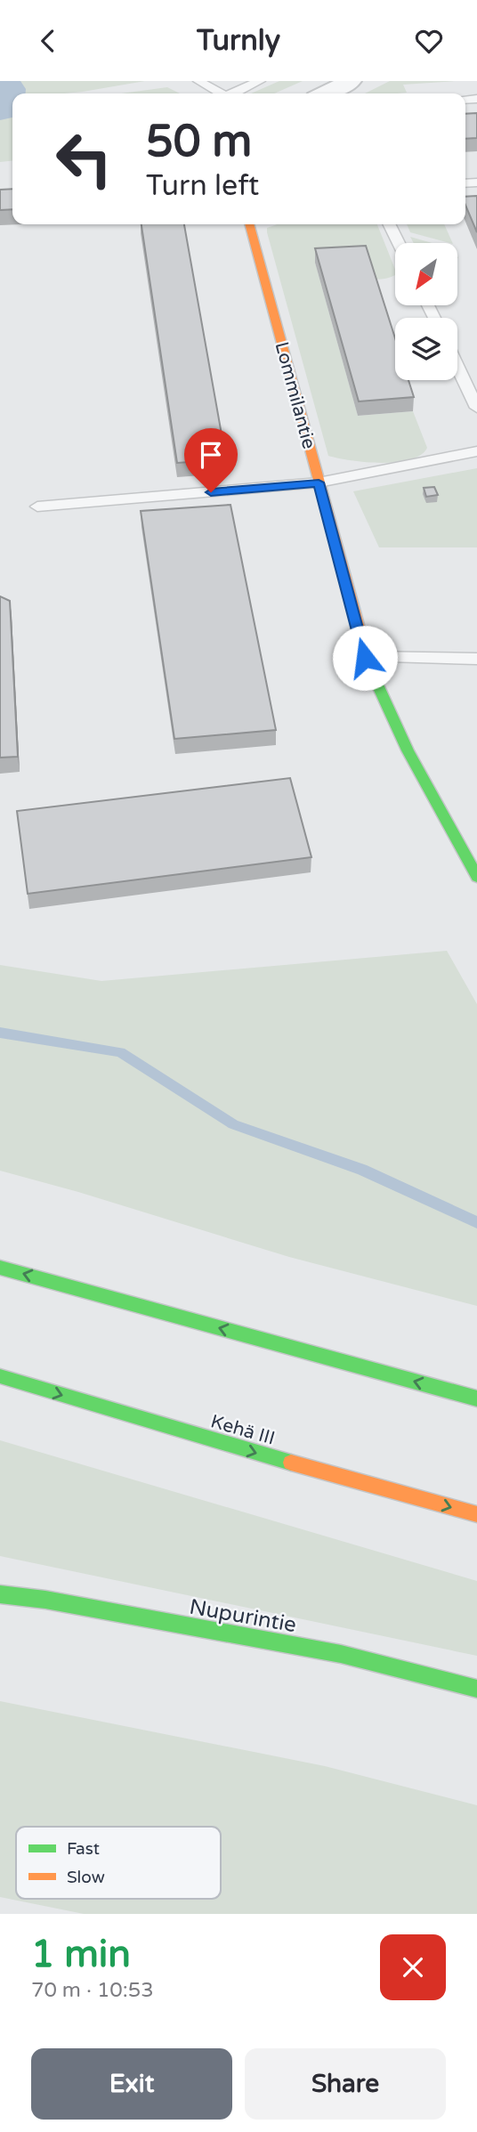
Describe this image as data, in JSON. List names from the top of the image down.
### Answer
{
  "streets": {
    "main road": ["Lommilantie", "Kehä III", "Nupurintie"]
  },
  "legend": ["Fast", "Slow"],
  "north": "bottom left",
  "page": {
    "header": "Turnly",
    "turn": ["50 m", "Turn left"],
    "heading": ["1 min", "70 m · 10:53"],
    "buttons": ["Exit", "Share"]
  }
}
